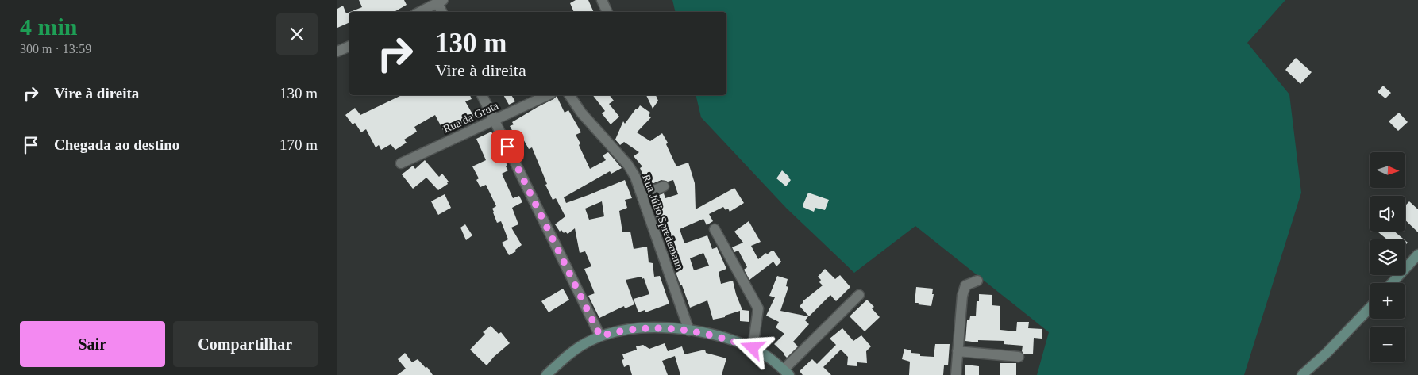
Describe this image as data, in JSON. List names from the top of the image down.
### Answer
{
  "streets": {
    "street": ["Rua da Gruta", "Rua Júlio Spredemann"]
  },
  "north": "right",
  "page": {
    "heading": ["4 min", "300 m · 13:59"],
    "turn": ["130 m", "Vire à direita"],
    "list": [
      {
        "name": "Vire à direita",
        "value": "130 m"
      },
      {
        "name": "Chegada ao destino",
        "value": "170 m"
      }
    ],
    "map_buttons": ["+", "−"],
    "buttons": ["Sair", "Compartilhar"]
  }
}
